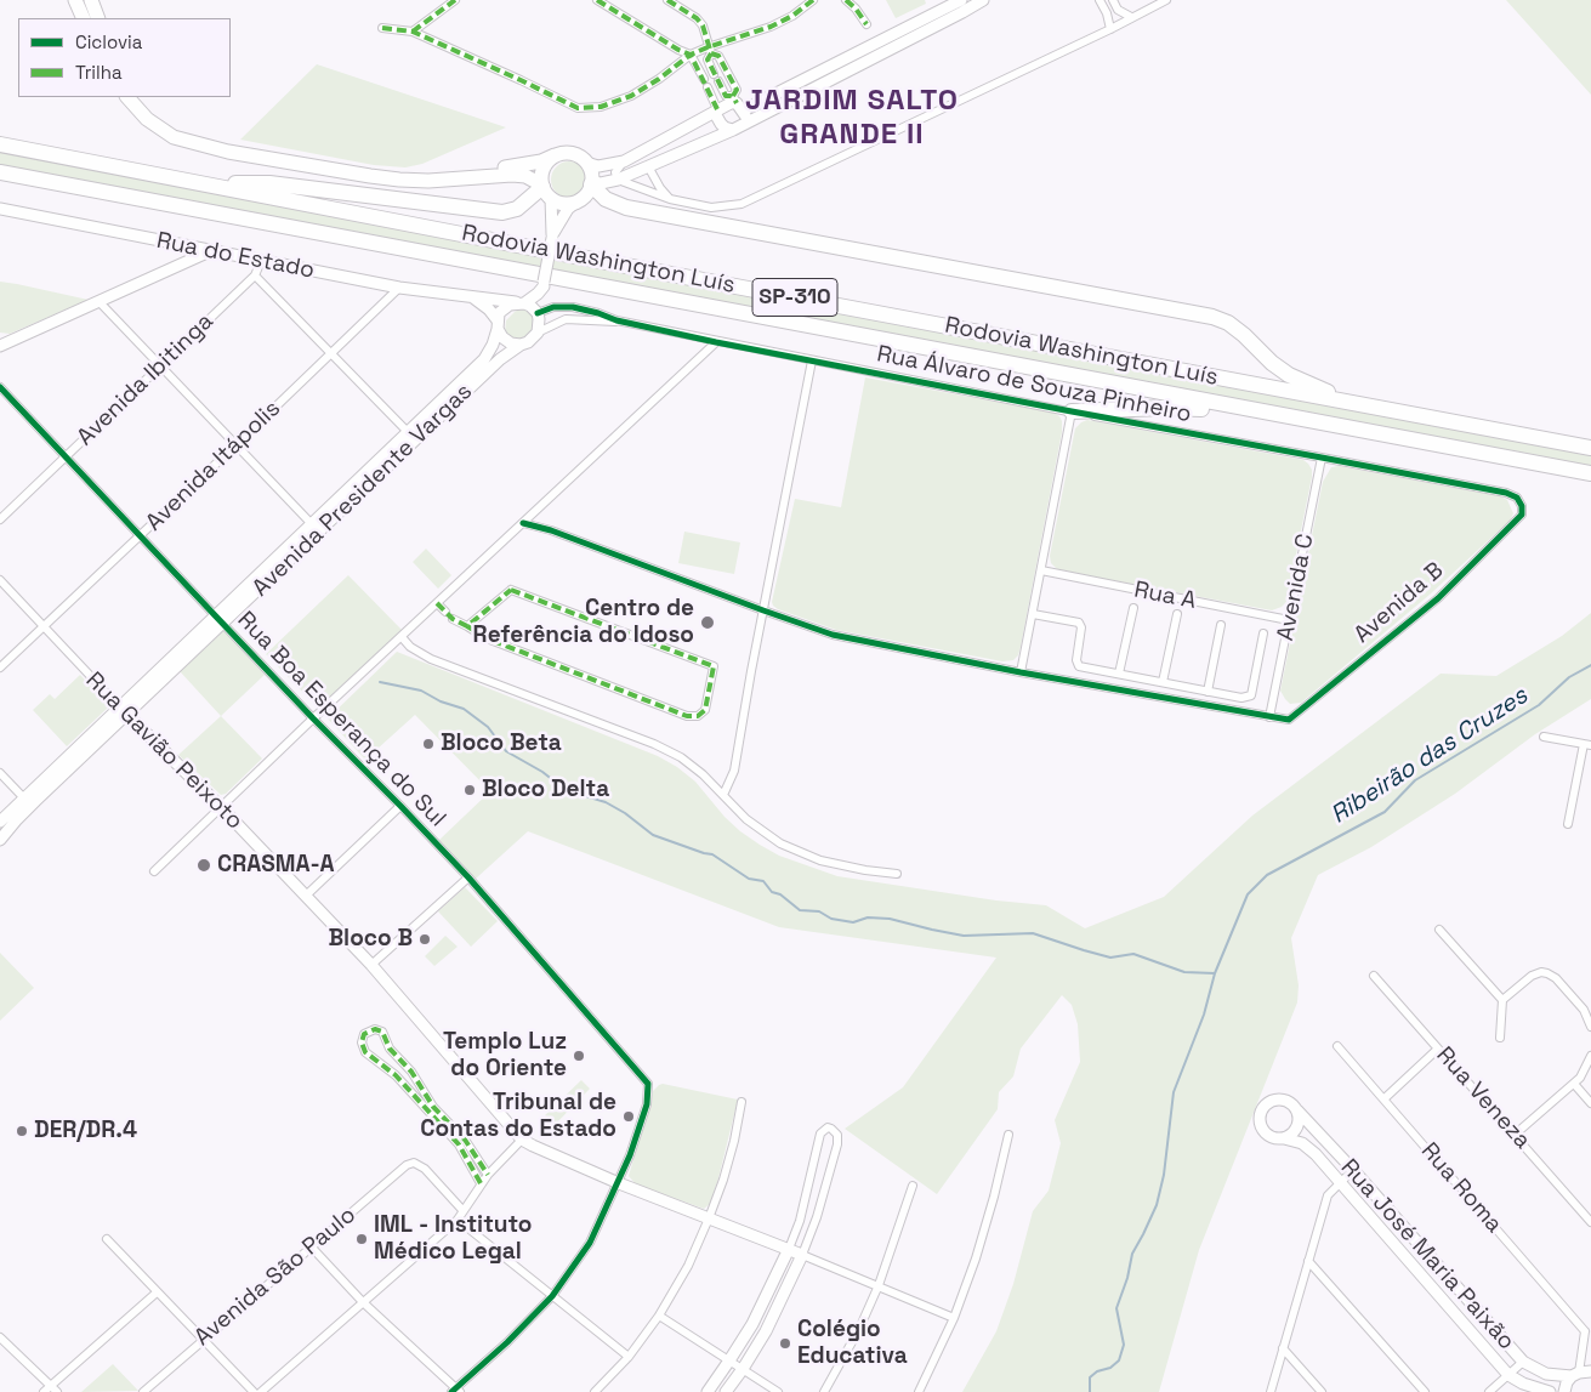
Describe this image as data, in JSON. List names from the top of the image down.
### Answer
{
  "streets": {
    "highway": ["Rodovia Washington Luís", "SP-310"],
    "street": [
      "Rua do Estado",
      "Avenida Ibitinga",
      "Rua Álvaro de Souza Pinheiro",
      "Avenida Itápolis",
      "Avenida Presidente Vargas",
      "Avenida C",
      "Rua A",
      "Avenida B",
      "Rua Boa Esperança do Sul",
      "Rua Gavião Peixoto",
      "Rua Veneza",
      "Rua Roma",
      "Rua José Maria Paixão",
      "Avenida São Paulo"
    ]
  },
  "crossings": [
    ["Rua do Estado", "Avenida Ibitinga"],
    ["Rua do Estado", "Rua Álvaro de Souza Pinheiro"],
    ["Rua do Estado", "Avenida Itápolis"],
    ["Rua do Estado", "Avenida Presidente Vargas"],
    ["Avenida Ibitinga", "Rua Boa Esperança do Sul"],
    ["Rua Álvaro de Souza Pinheiro", "Avenida Presidente Vargas"],
    ["Rua Álvaro de Souza Pinheiro", "Avenida C"],
    ["Rua Álvaro de Souza Pinheiro", "Avenida B"],
    ["Avenida Itápolis", "Rua Boa Esperança do Sul"],
    ["Avenida Itápolis", "Rua Gavião Peixoto"],
    ["Avenida Presidente Vargas", "Rua Boa Esperança do Sul"],
    ["Avenida Presidente Vargas", "Rua Gavião Peixoto"],
    ["Avenida C", "Rua A"],
    ["Avenida C", "Avenida B"]
  ],
  "districts": ["JARDIM SALTO GRANDE II"],
  "water": ["Ribeirão das Cruzes"],
  "places": [
    "Centro de Referência do Idoso",
    "Bloco Beta",
    "Bloco Delta",
    "CRASMA-A",
    "Bloco B",
    "Templo Luz do Oriente",
    "Tribunal de Contas do Estado",
    "DER/DR.4",
    "IML - Instituto Médico Legal",
    "Colégio Educativa"
  ],
  "legend": ["Ciclovia", "Trilha"]
}
